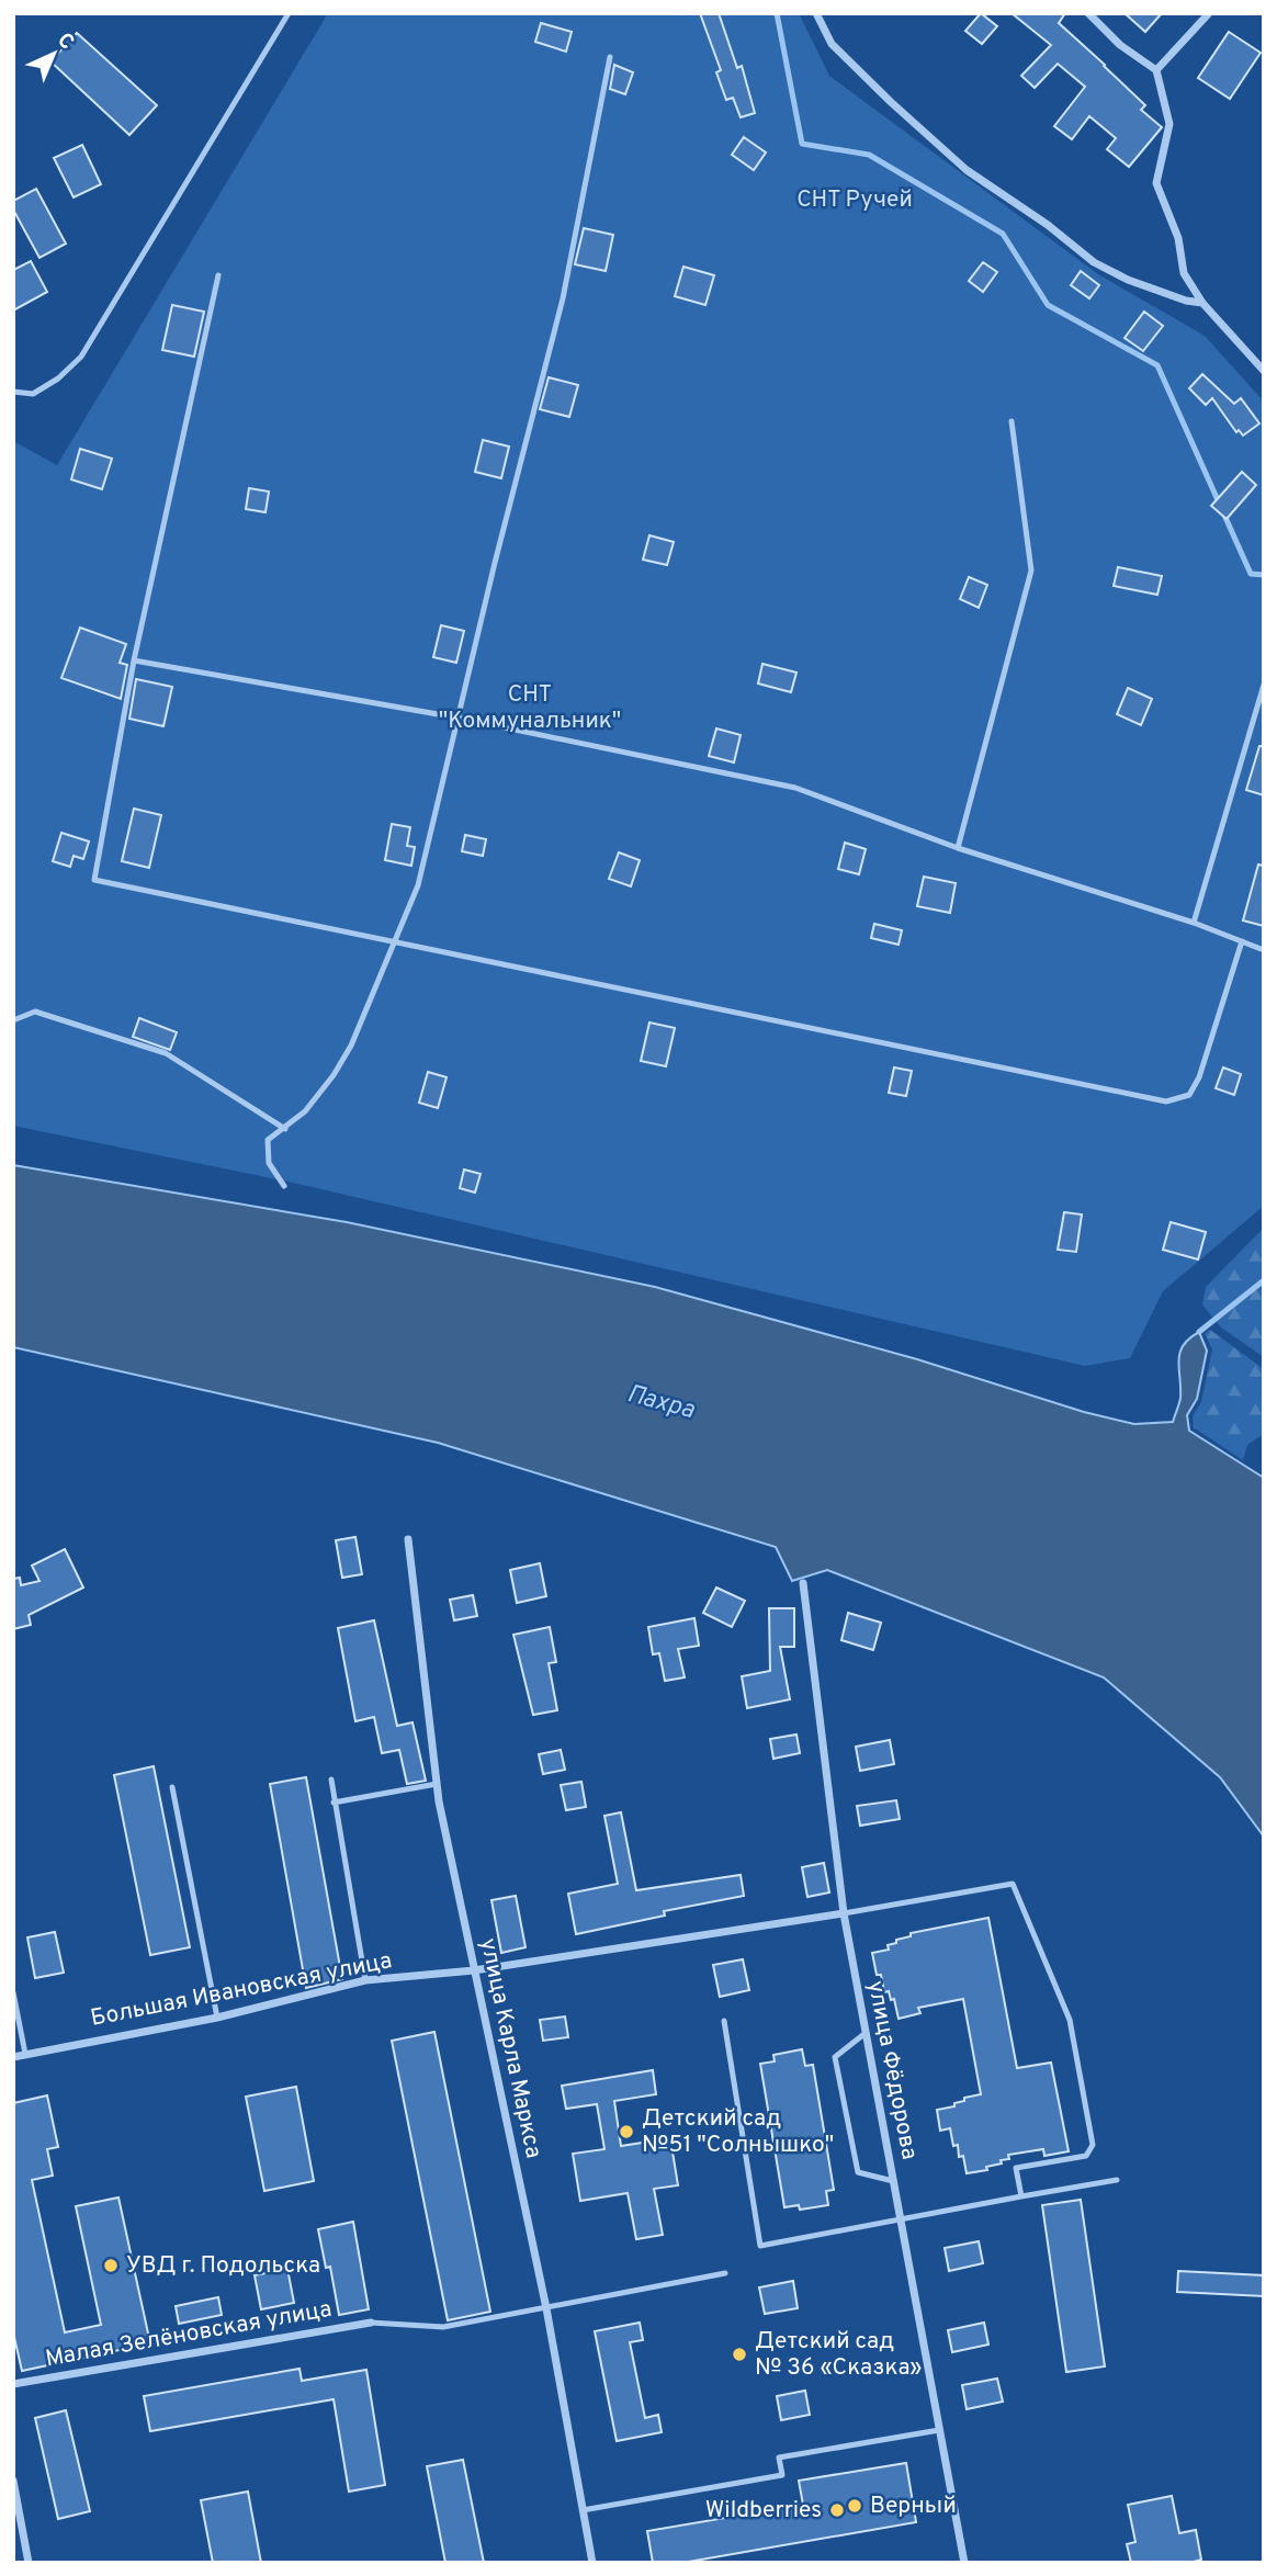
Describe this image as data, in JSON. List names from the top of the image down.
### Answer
{
  "streets": {
    "street": [
      "Большая Ивановская улица",
      "улица Карла Маркса",
      "улица Фёдорова",
      "Малая Зелёновская улица"
    ]
  },
  "crossings": [
    ["Большая Ивановская улица", "улица Карла Маркса"],
    ["Большая Ивановская улица", "улица Фёдорова"]
  ],
  "water": ["Пахра"],
  "parks": ["СНТ Ручей", "СНТ \"Коммунальник\""],
  "places": [
    "Детский сад №51 \"Солнышко\"",
    "УВД г. Подольска",
    "Детский сад № 36 «Сказка»",
    "Верный",
    "Wildberries"
  ],
  "north": "top right"
}
